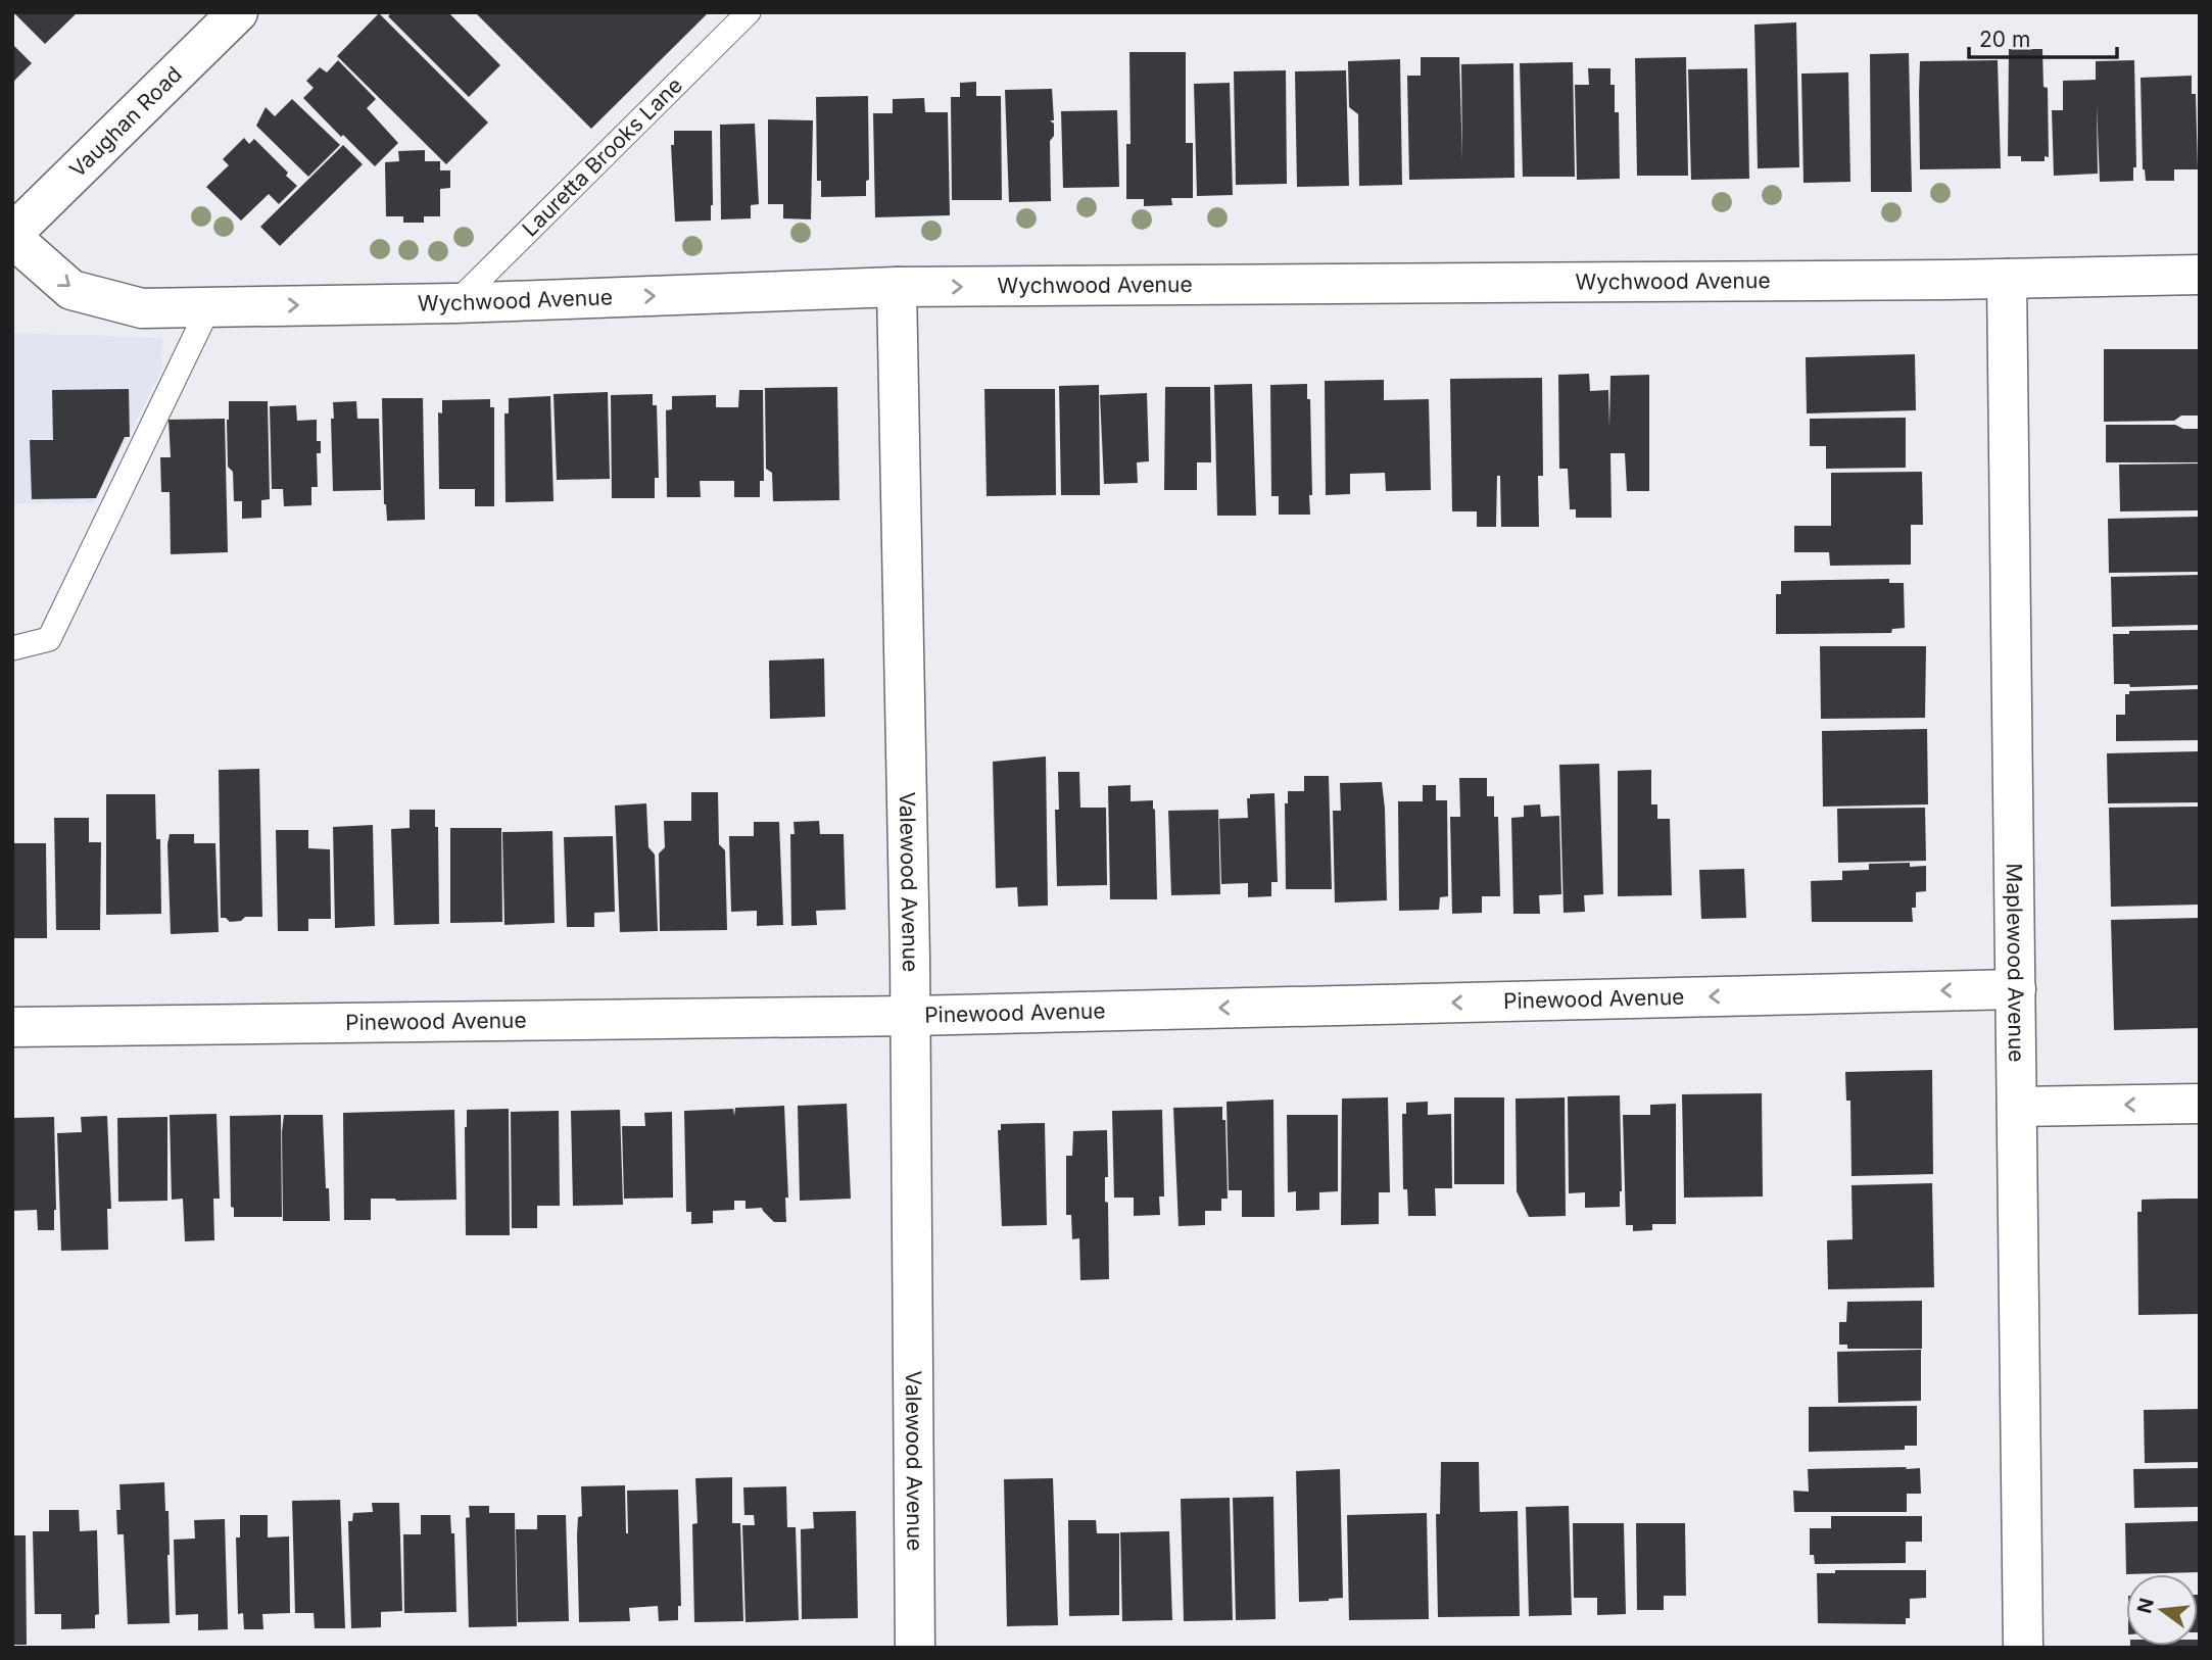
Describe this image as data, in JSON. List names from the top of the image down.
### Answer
{
  "streets": {
    "street": [
      "Vaughan Road",
      "Wychwood Avenue",
      "Valewood Avenue",
      "Maplewood Avenue",
      "Pinewood Avenue"
    ],
    "lane": ["Lauretta Brooks Lane"]
  },
  "crossings": [
    ["Vaughan Road", "Wychwood Avenue"],
    ["Lauretta Brooks Lane", "Wychwood Avenue"],
    ["Wychwood Avenue", "Valewood Avenue"],
    ["Wychwood Avenue", "Maplewood Avenue"],
    ["Valewood Avenue", "Pinewood Avenue"],
    ["Maplewood Avenue", "Pinewood Avenue"]
  ],
  "one_way": ["Wychwood Avenue", "Pinewood Avenue"],
  "scale_bar": "20 m",
  "north": "left"
}
